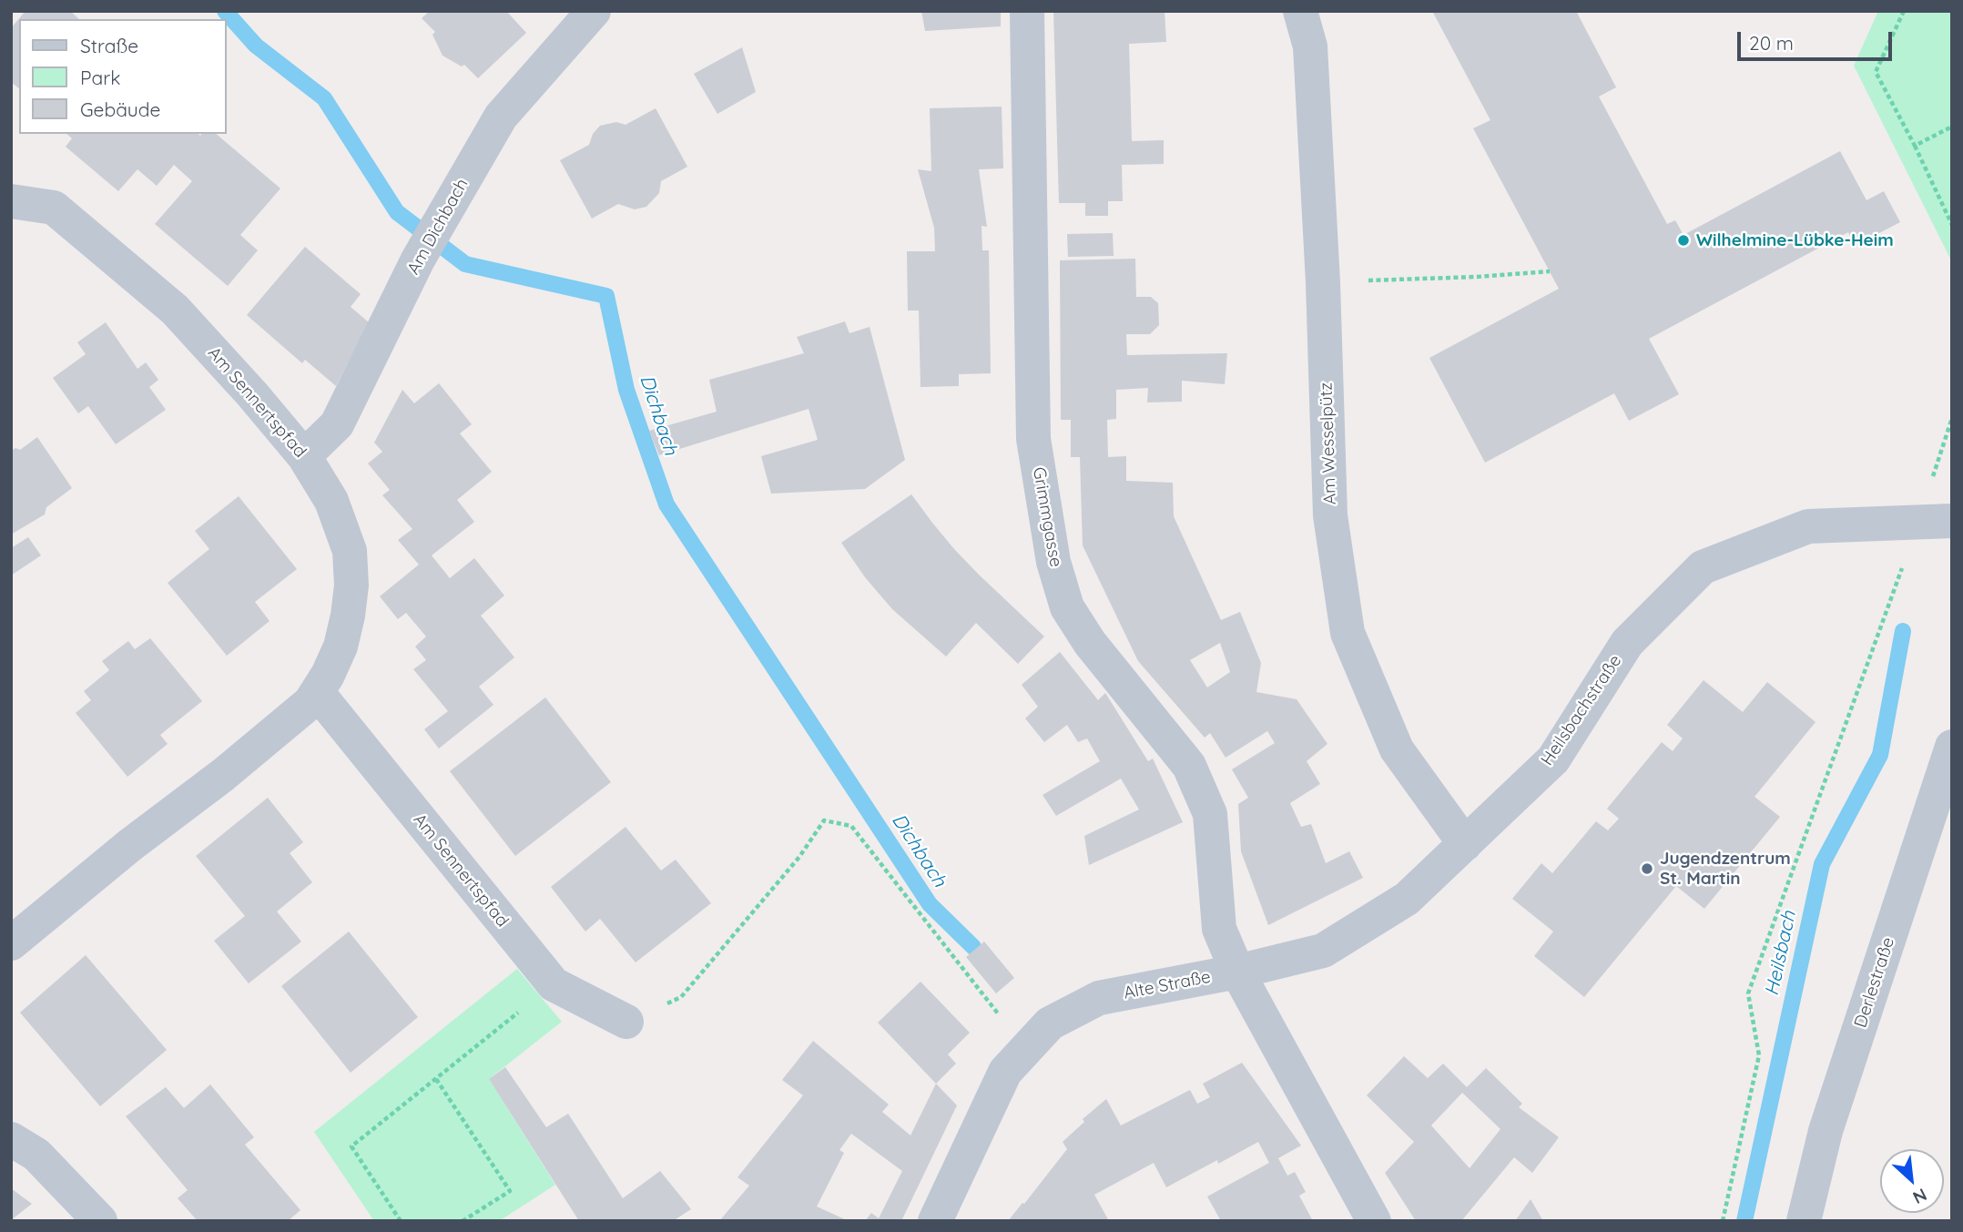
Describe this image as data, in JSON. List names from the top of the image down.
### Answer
{
  "streets": {
    "street": [
      "Am Dichbach",
      "Am Sennertspfad",
      "Am Wesselpütz",
      "Grimmgasse",
      "Heilsbachstraße",
      "Derlestraße",
      "Alte Straße"
    ]
  },
  "crossings": [
    ["Am Dichbach", "Am Sennertspfad"],
    ["Am Wesselpütz", "Heilsbachstraße"],
    ["Grimmgasse", "Heilsbachstraße"],
    ["Grimmgasse", "Alte Straße"],
    ["Heilsbachstraße", "Alte Straße"]
  ],
  "water": ["Dichbach", "Heilsbach"],
  "places": ["Wilhelmine-Lübke-Heim", "Jugendzentrum St. Martin"],
  "legend": ["Straße", "Park", "Gebäude"],
  "scale_bar": "20 m",
  "north": "bottom right"
}
